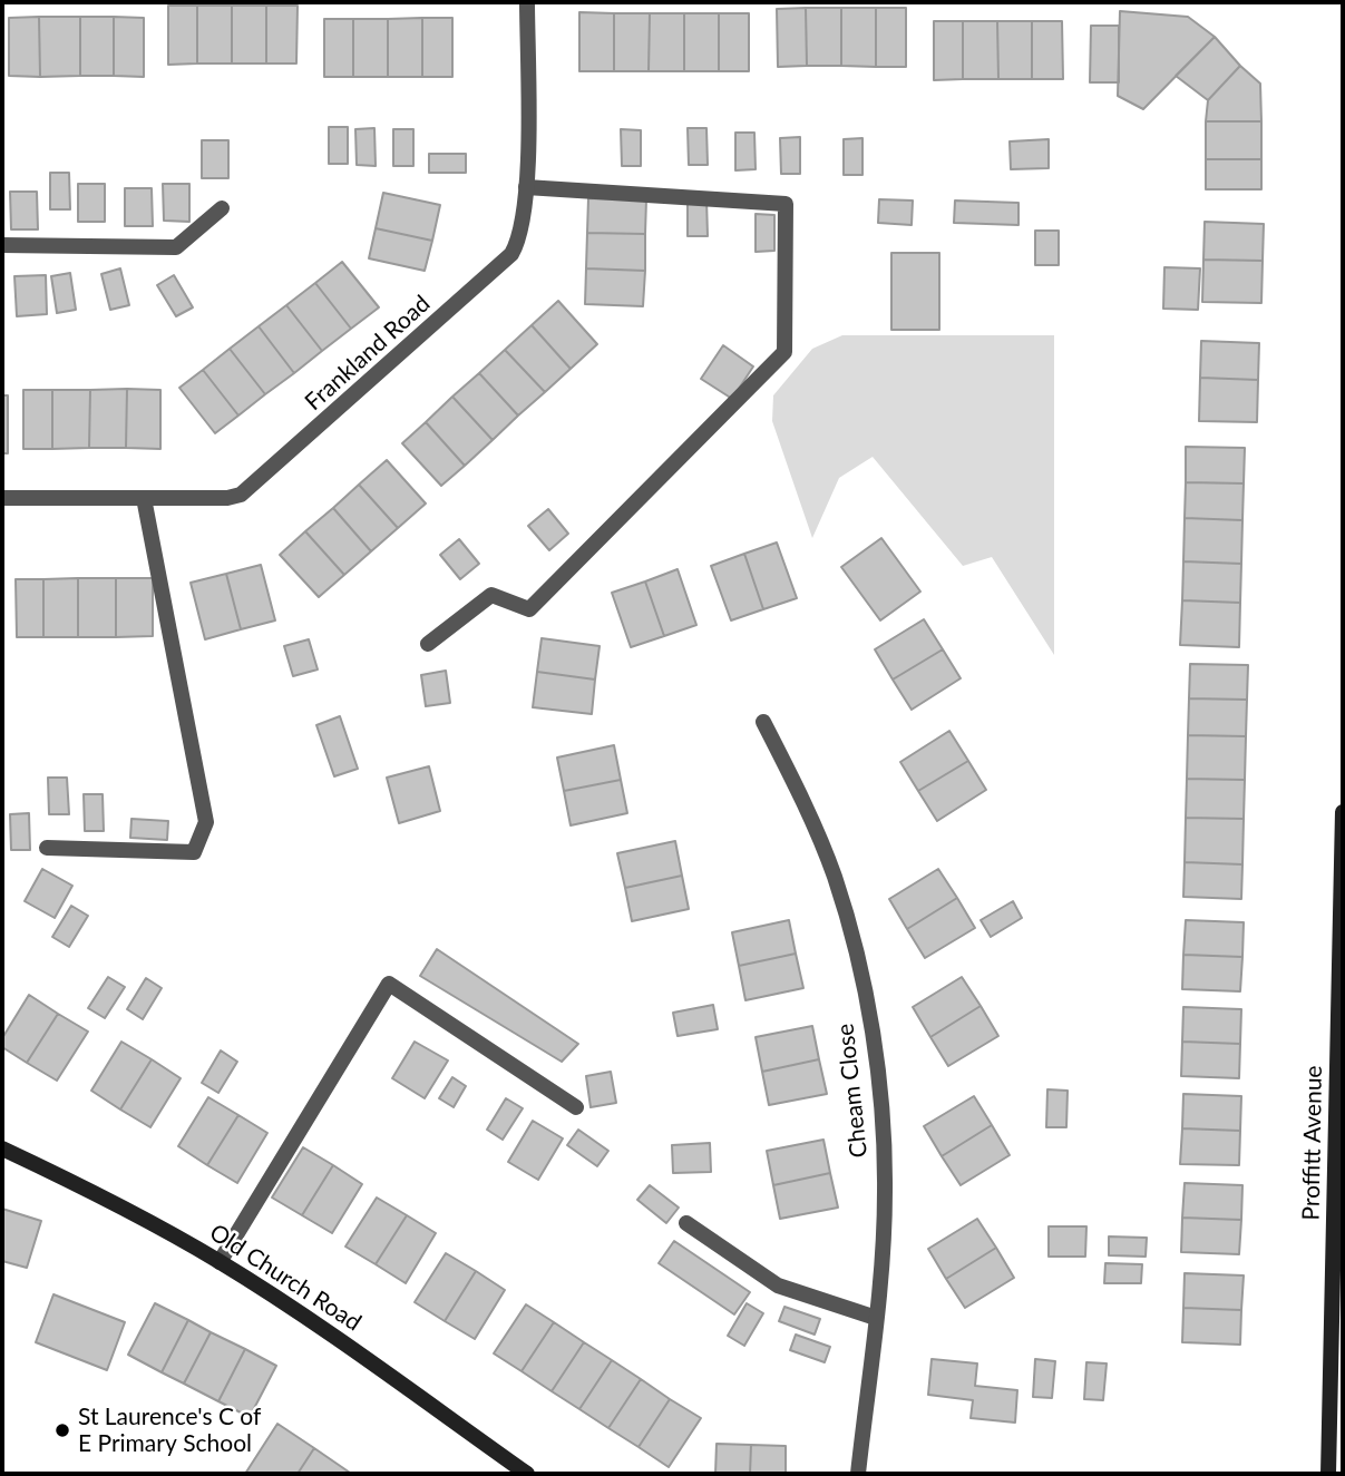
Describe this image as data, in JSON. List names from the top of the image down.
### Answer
{
  "streets": {
    "street": [
      "Frankland Road",
      "Cheam Close",
      "Proffitt Avenue",
      "Old Church Road"
    ]
  },
  "places": ["St Laurence's C of E Primary School"]
}
